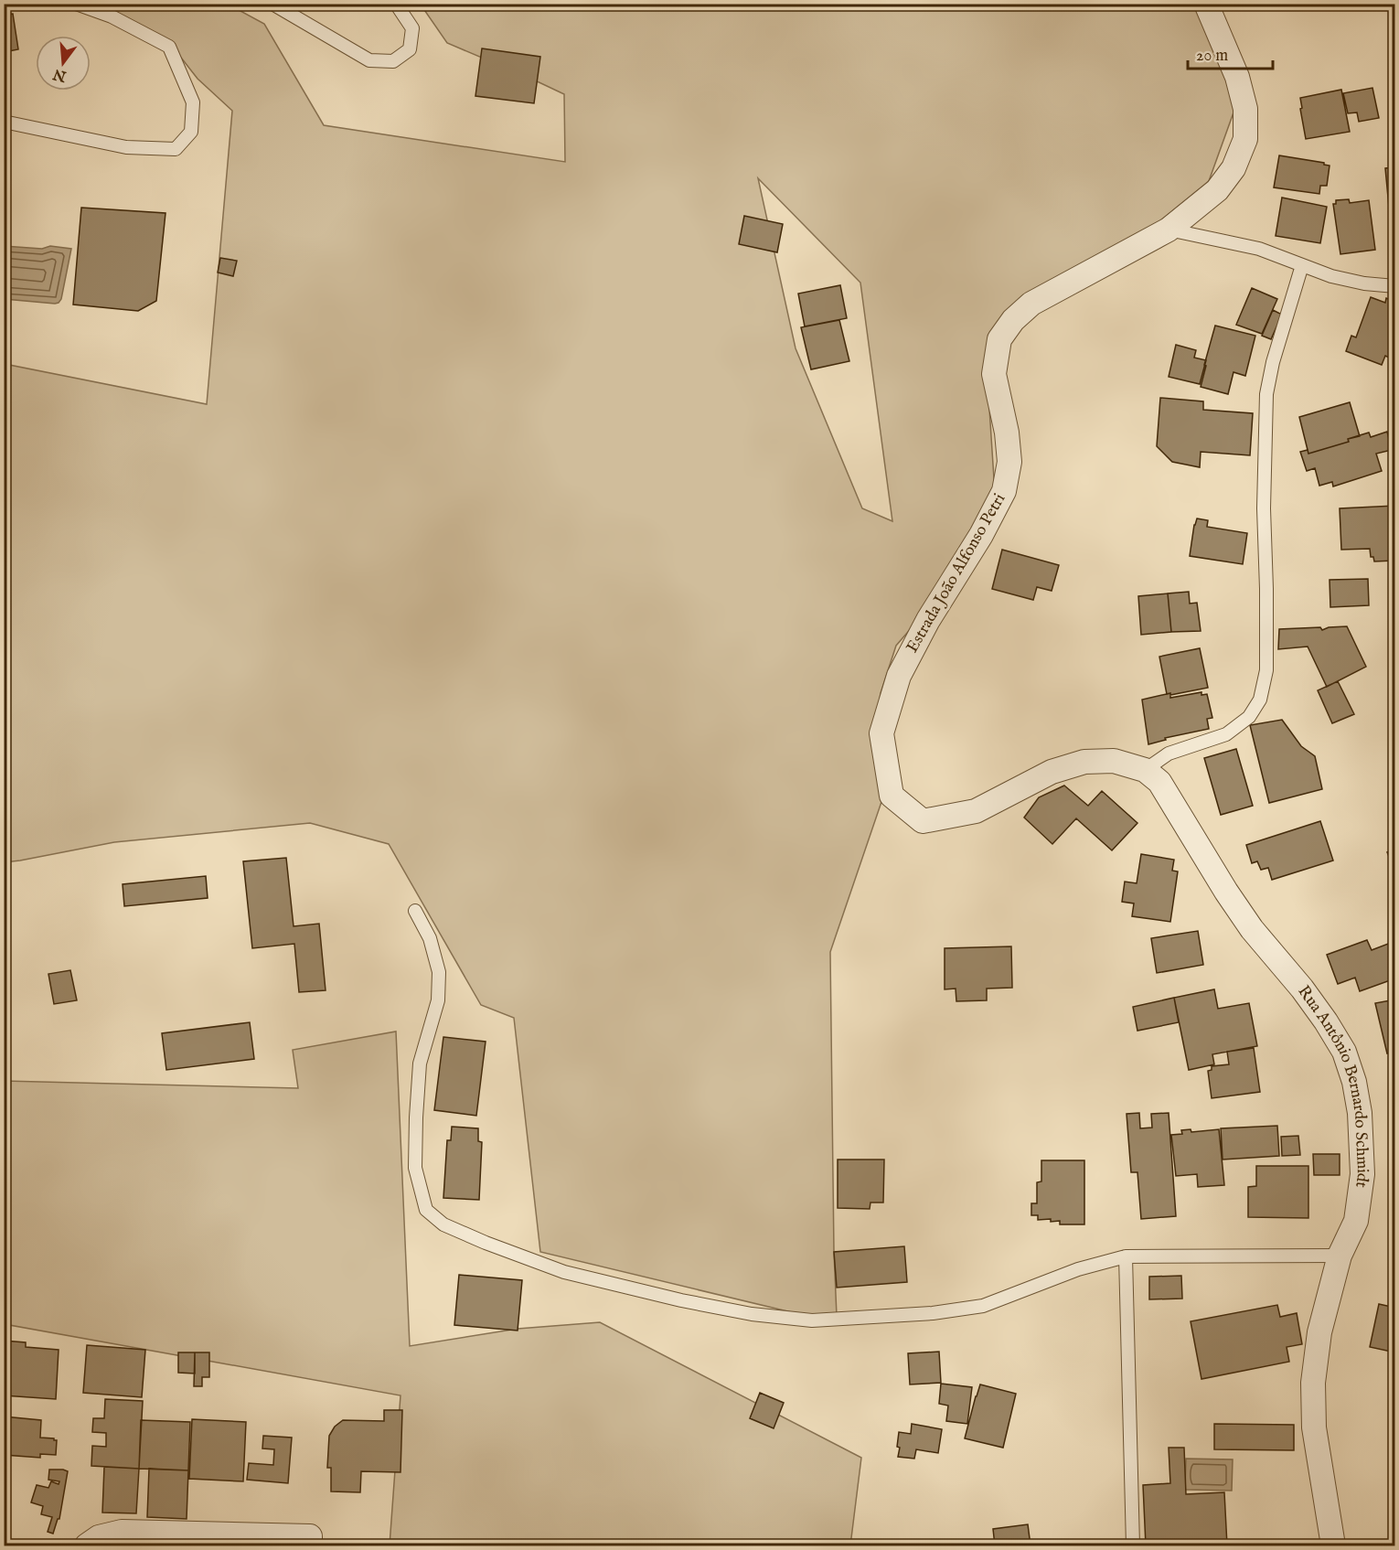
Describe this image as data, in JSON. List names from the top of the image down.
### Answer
{
  "streets": {
    "street": ["Estrada João Alfonso Petri", "Rua Antônio Bernardo Schmidt"]
  },
  "crossings": [
    ["Estrada João Alfonso Petri", "Rua Antônio Bernardo Schmidt"]
  ],
  "scale_bar": "20 m",
  "north": "bottom"
}
